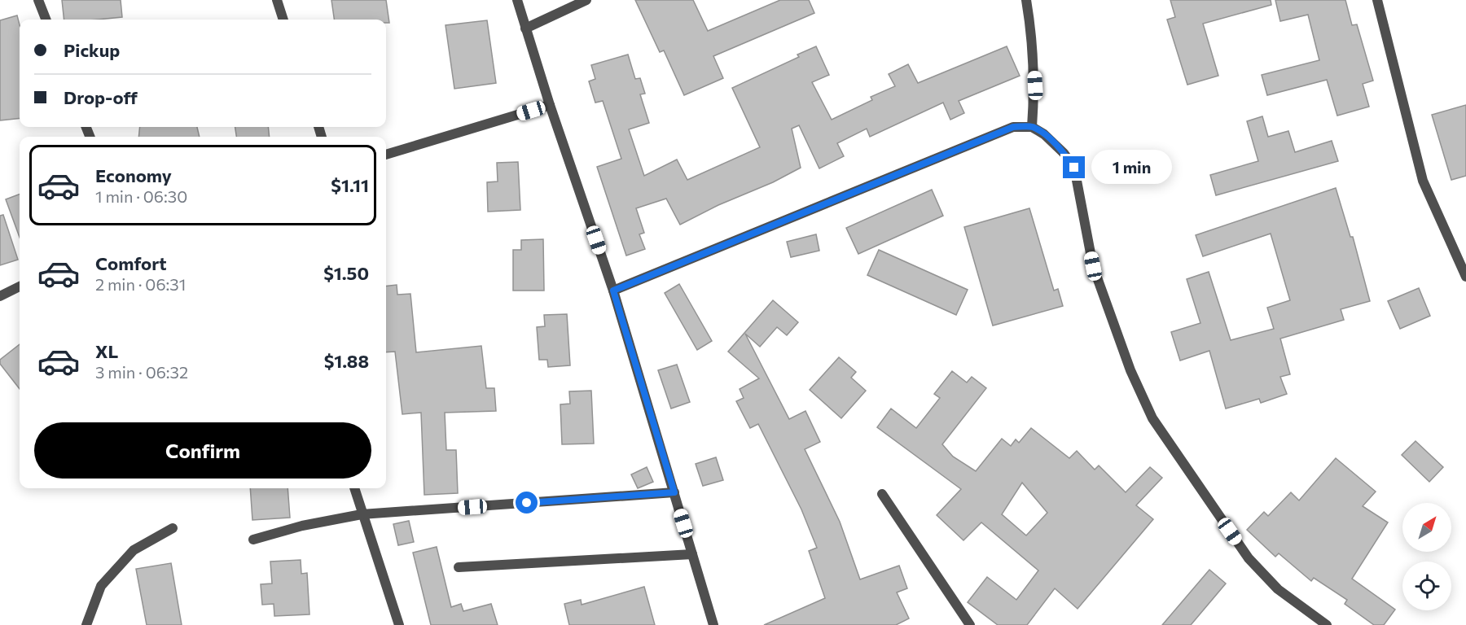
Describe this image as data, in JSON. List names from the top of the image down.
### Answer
{
  "north": "top right",
  "page": {
    "banner": ["Pickup", "Drop-off"],
    "list": [
      {
        "name": "Economy",
        "note": "1 min · 06:30",
        "value": "$1.11"
      },
      {
        "name": "Comfort",
        "note": "2 min · 06:31",
        "value": "$1.50"
      },
      {
        "name": "XL",
        "note": "3 min · 06:32",
        "value": "$1.88"
      }
    ],
    "bubble": "1 min",
    "buttons": "Confirm"
  }
}
